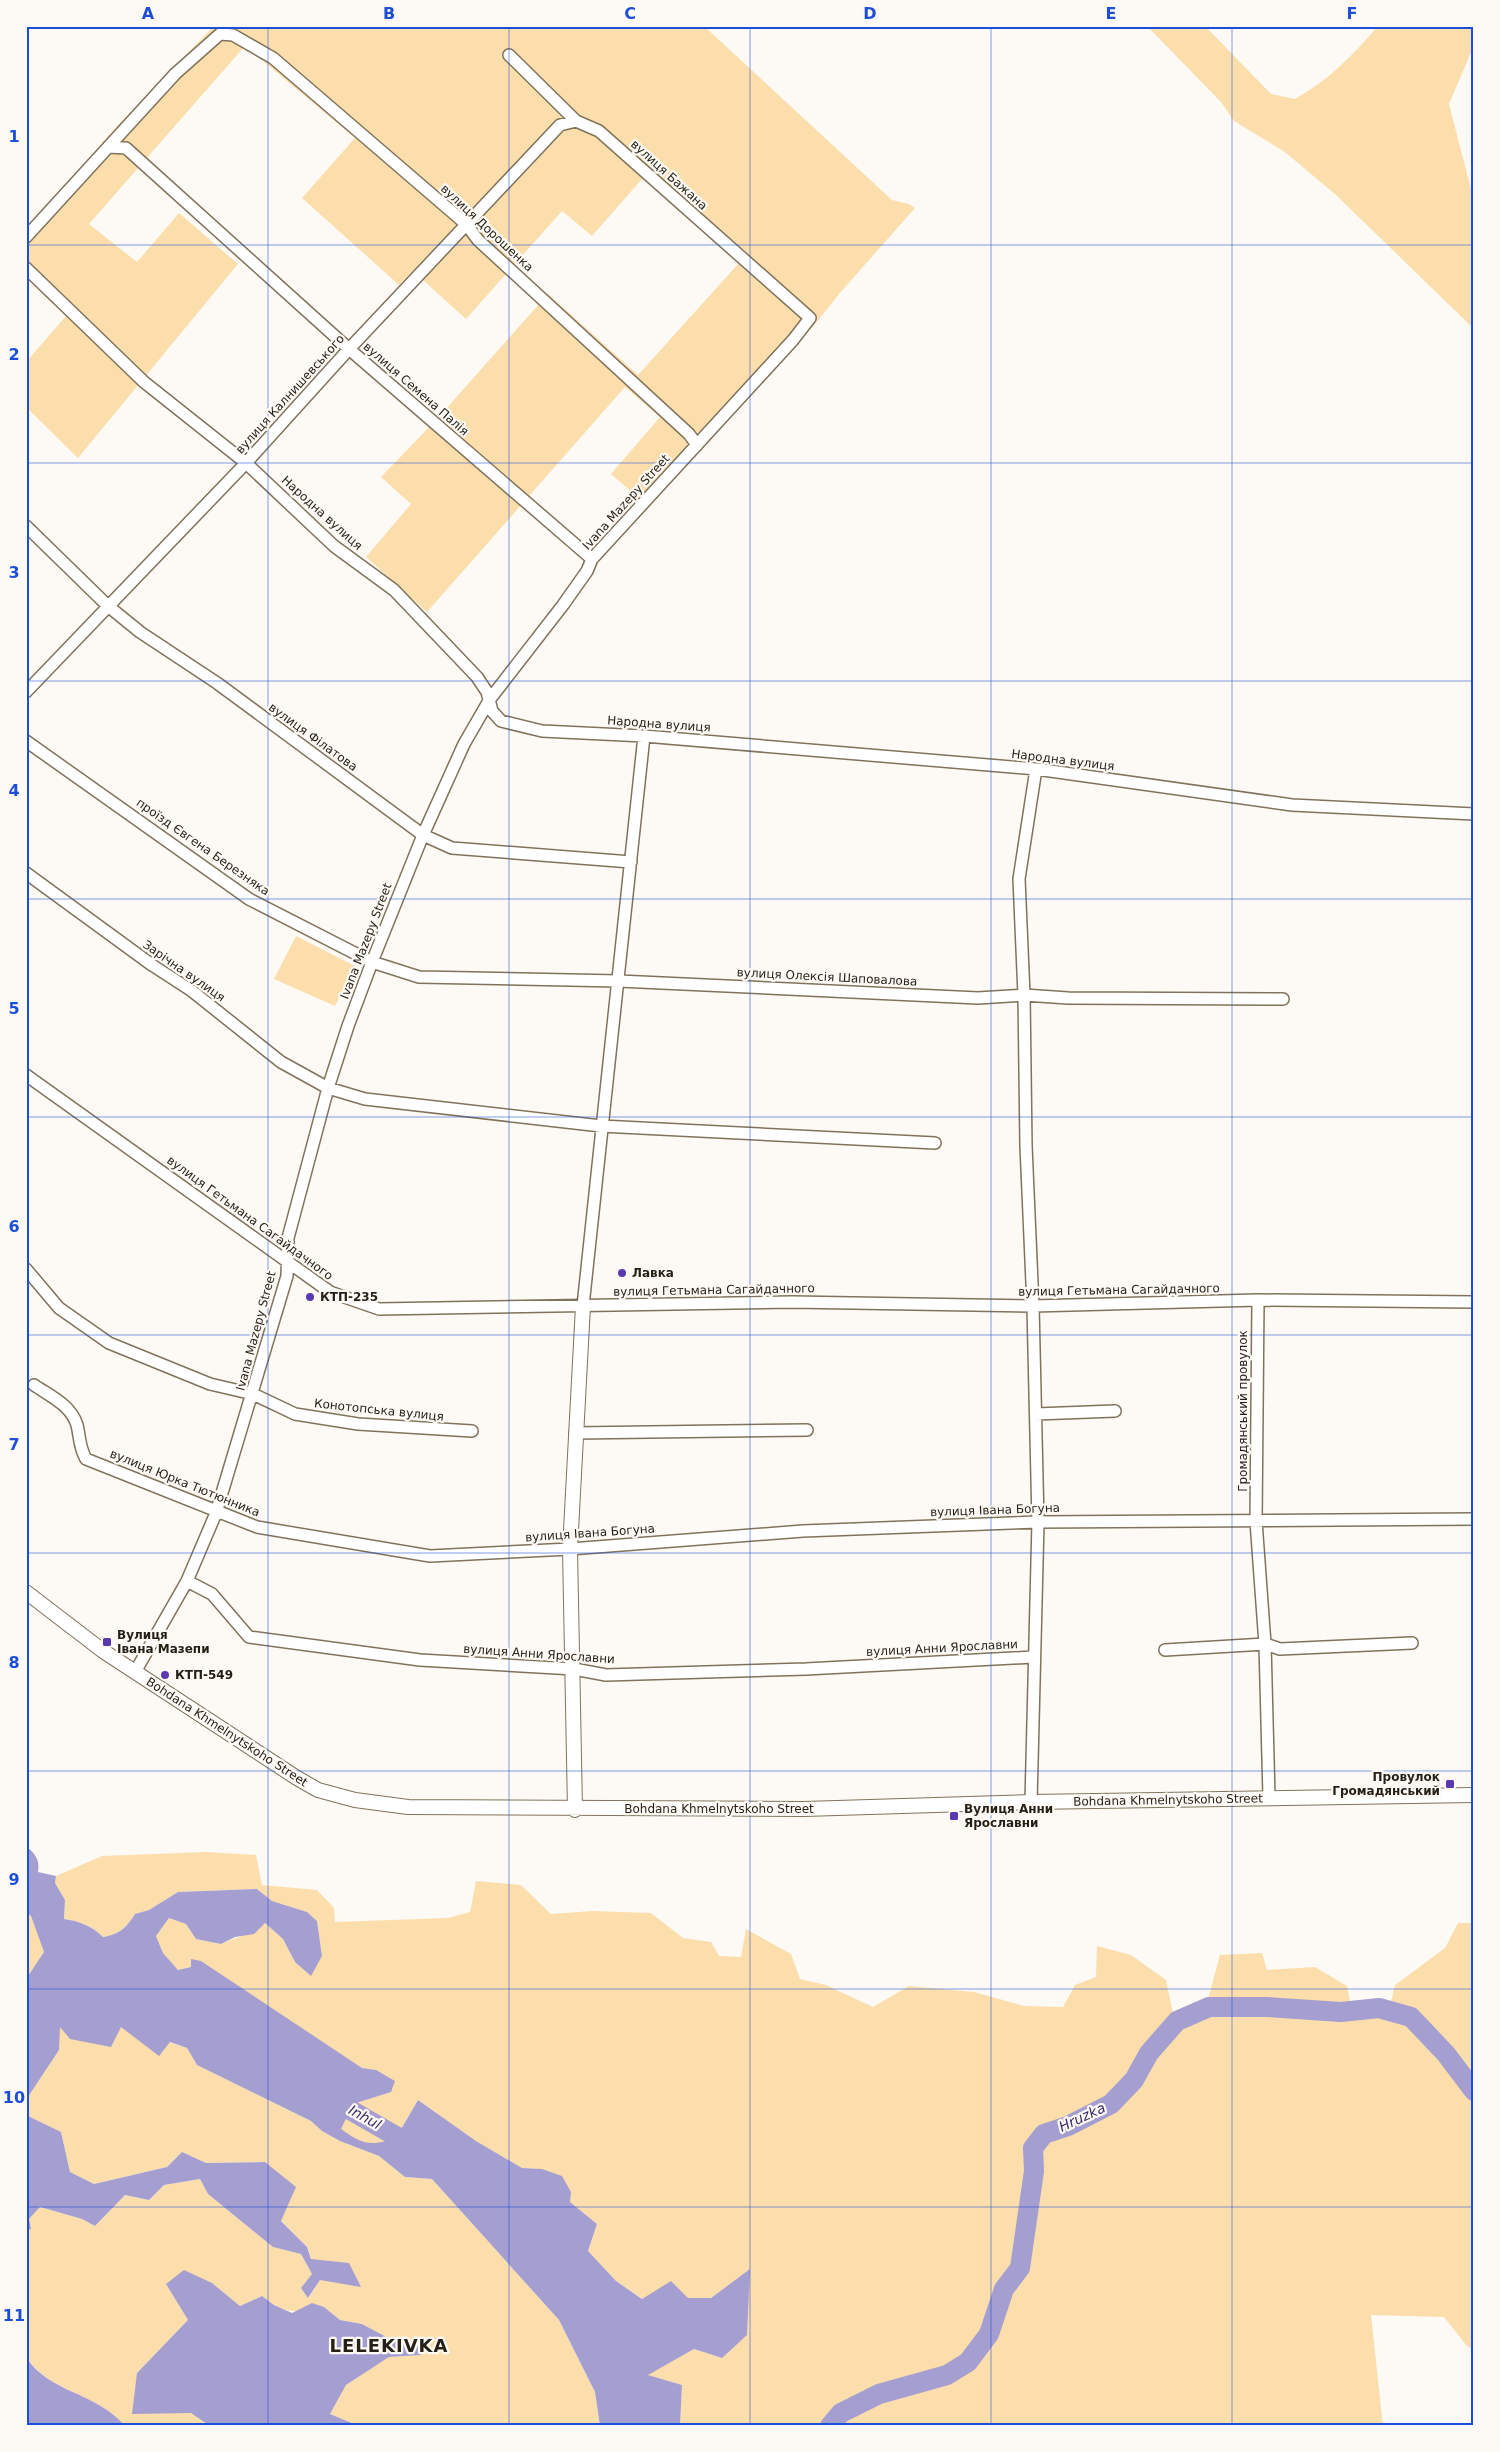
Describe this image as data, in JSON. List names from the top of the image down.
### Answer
{
  "streets": {
    "street": [
      "вулиця Бажана",
      "вулиця Дорошенка",
      "вулиця Семена Палія",
      "вулиця Калнишевського",
      "Ivana Mazepy Street",
      "Народна вулиця",
      "вулиця Філатова",
      "проїзд Євгена Березняка",
      "Зарічна вулиця",
      "вулиця Олексія Шаповалова",
      "вулиця Гетьмана Сагайдачного",
      "Конотопська вулиця",
      "Громадянський провулок",
      "вулиця Юрка Тютюнника",
      "вулиця Івана Богуна",
      "вулиця Анни Ярославни",
      "Bohdana Khmelnytskoho Street"
    ]
  },
  "crossings": [
    ["вулиця Бажана", "вулиця Калнишевського"],
    ["вулиця Бажана", "Ivana Mazepy Street"],
    ["вулиця Дорошенка", "вулиця Семена Палія"],
    ["вулиця Дорошенка", "вулиця Калнишевського"],
    ["вулиця Дорошенка", "Ivana Mazepy Street"],
    ["вулиця Семена Палія", "вулиця Калнишевського"],
    ["вулиця Семена Палія", "Ivana Mazepy Street"],
    ["вулиця Калнишевського", "Народна вулиця"],
    ["вулиця Калнишевського", "вулиця Філатова"],
    ["Ivana Mazepy Street", "Народна вулиця"],
    ["Ivana Mazepy Street", "вулиця Філатова"],
    ["Ivana Mazepy Street", "проїзд Євгена Березняка"],
    ["Ivana Mazepy Street", "Зарічна вулиця"],
    ["Ivana Mazepy Street", "вулиця Олексія Шаповалова"],
    ["Ivana Mazepy Street", "вулиця Гетьмана Сагайдачного"],
    ["Ivana Mazepy Street", "Конотопська вулиця"],
    ["Ivana Mazepy Street", "вулиця Юрка Тютюнника"],
    ["Ivana Mazepy Street", "вулиця Анни Ярославни"],
    ["Ivana Mazepy Street", "Bohdana Khmelnytskoho Street"],
    ["проїзд Євгена Березняка", "вулиця Олексія Шаповалова"],
    ["вулиця Гетьмана Сагайдачного", "Громадянський провулок"],
    ["Громадянський провулок", "вулиця Івана Богуна"],
    ["Громадянський провулок", "Bohdana Khmelnytskoho Street"],
    ["вулиця Юрка Тютюнника", "вулиця Івана Богуна"]
  ],
  "districts": ["LELEKІVKA"],
  "water": ["Inhul", "Hruzka"],
  "places": {
    "other": ["Лавка", "КТП-235", "КТП-549"],
    "transit": ["Вулиця Івана Мазепи", "Провулок Громадянський", "Вулиця Анни Ярославни"]
  },
  "grid": {
    "columns": [
      "A",
      "B",
      "C",
      "D",
      "E",
      "F"
    ],
    "rows": [
      "1",
      "2",
      "3",
      "4",
      "5",
      "6",
      "7",
      "8",
      "9",
      "10",
      "11"
    ]
  }
}
